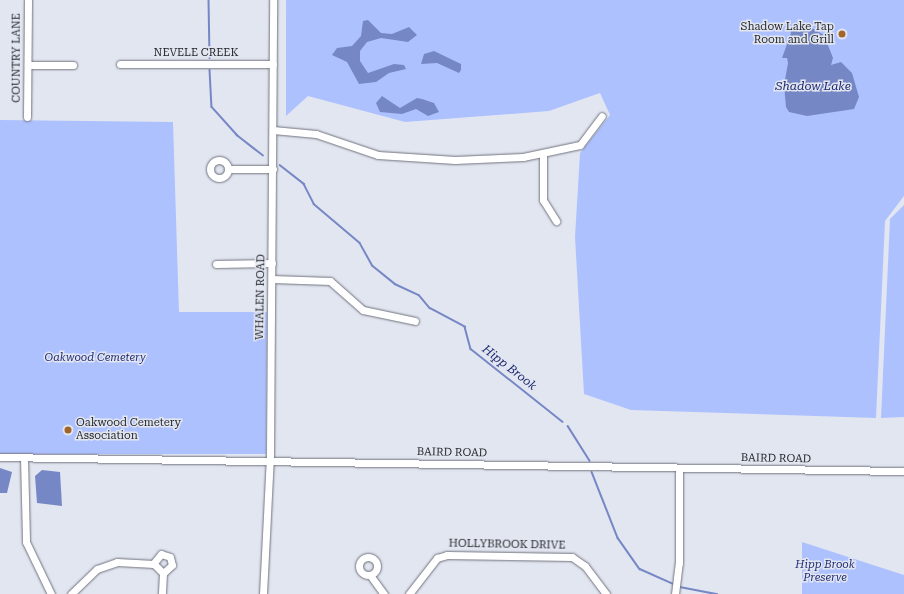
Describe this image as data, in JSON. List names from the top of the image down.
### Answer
{
  "streets": {
    "street": [
      "NEVELE CREEK",
      "COUNTRY LANE",
      "WHALEN ROAD",
      "BAIRD ROAD",
      "HOLLYBROOK DRIVE"
    ]
  },
  "crossings": [
    ["NEVELE CREEK", "WHALEN ROAD"],
    ["WHALEN ROAD", "BAIRD ROAD"]
  ],
  "water": ["Shadow Lake", "Hipp Brook"],
  "parks": ["Oakwood Cemetery", "Hipp Brook Preserve"],
  "places": ["Shadow Lake Tap Room and Grill", "Oakwood Cemetery Association"]
}
